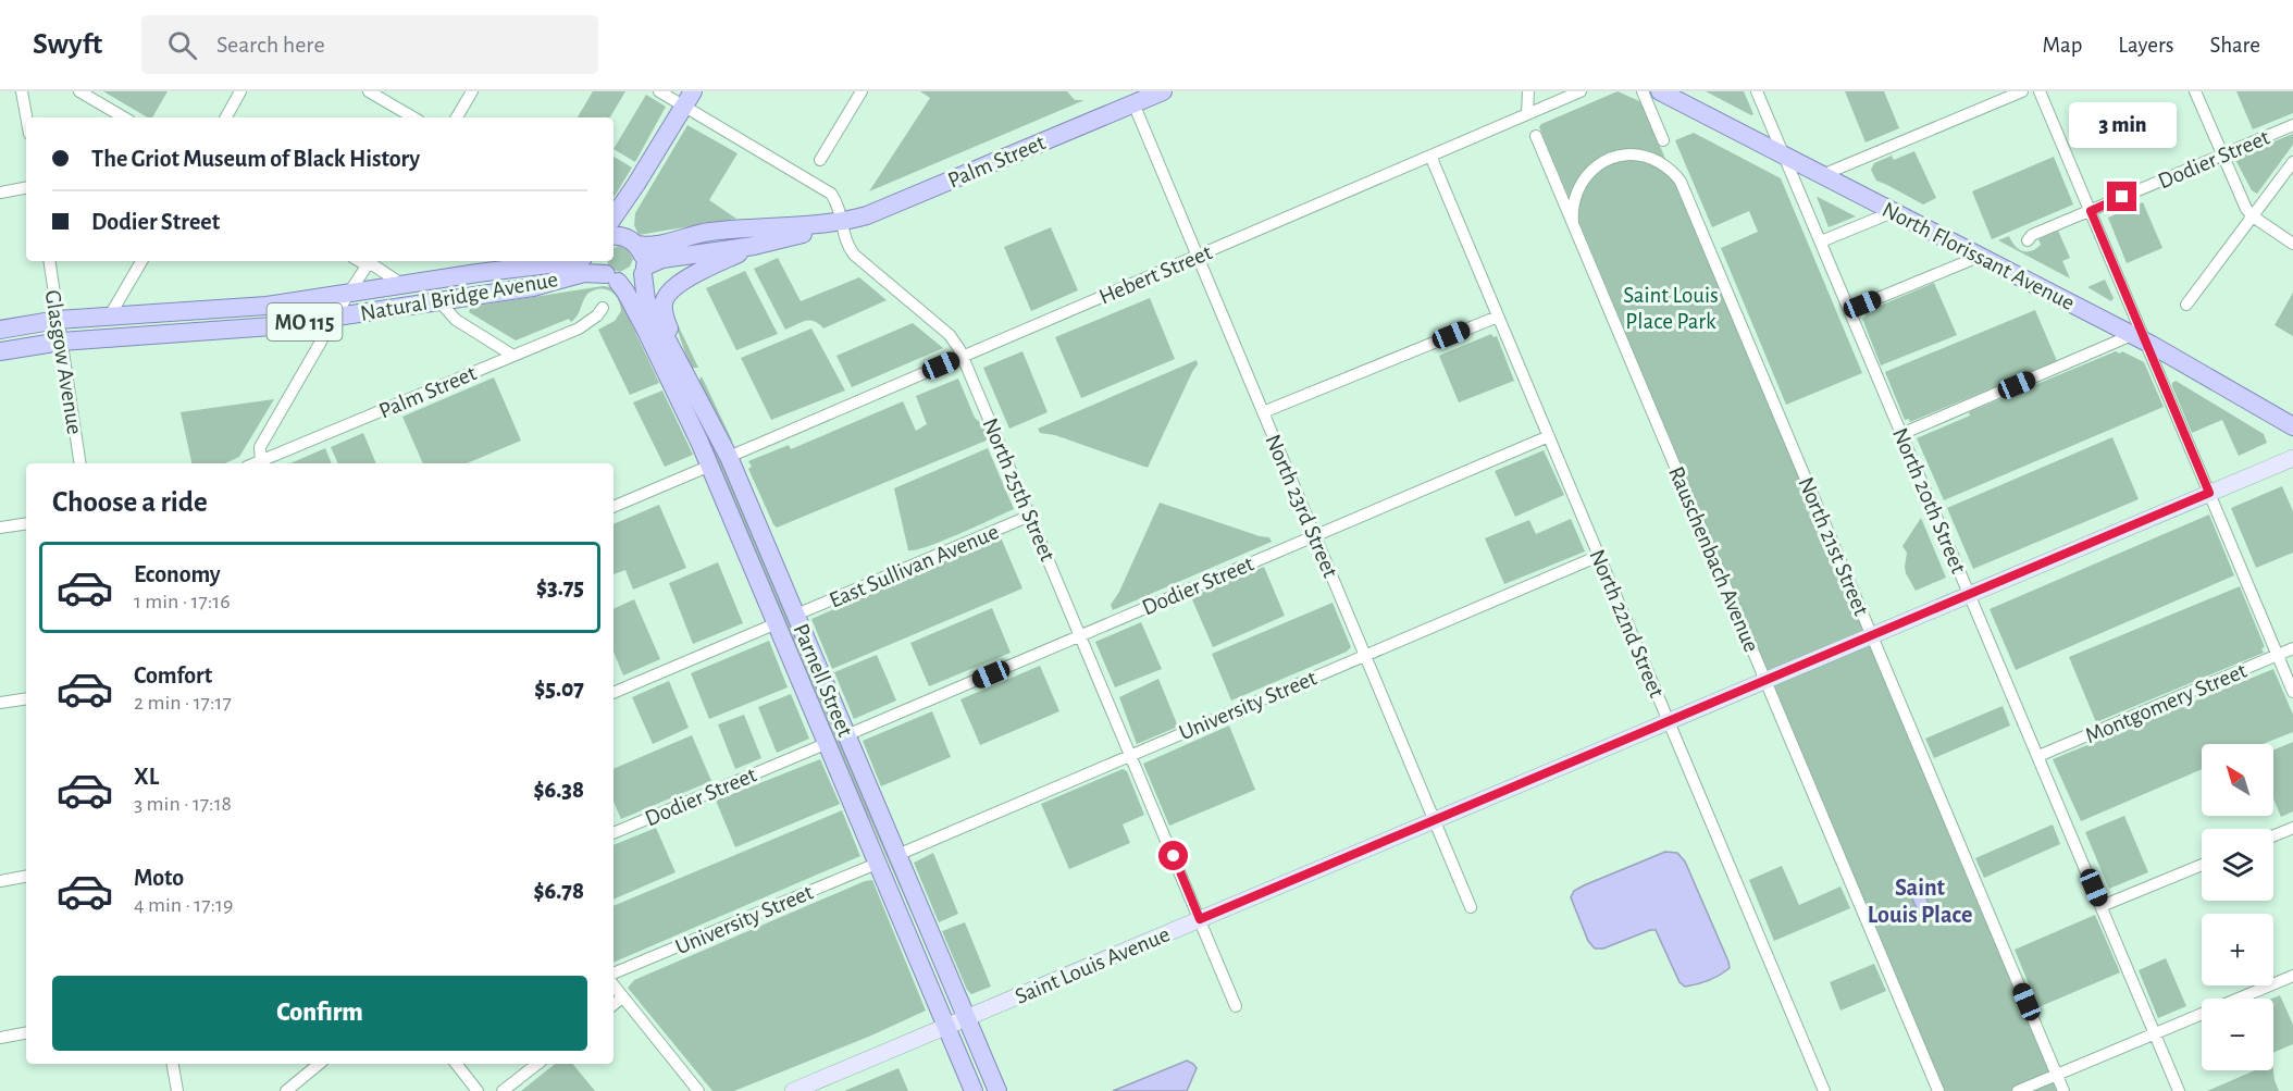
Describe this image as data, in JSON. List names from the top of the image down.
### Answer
{
  "streets": {
    "main road": [
      "Palm Street",
      "North Florissant Avenue",
      "Natural Bridge Avenue",
      "MO 115",
      "Parnell Street"
    ],
    "street": [
      "Dodier Street",
      "Hebert Street",
      "Glasgow Avenue",
      "North 25th Street",
      "North 20th Street",
      "North 23rd Street",
      "North 21st Street",
      "Rauschenbach Avenue",
      "East Sullivan Avenue",
      "North 22nd Street",
      "Montgomery Street",
      "University Street",
      "Saint Louis Avenue"
    ]
  },
  "crossings": [
    ["Dodier Street", "North 25th Street"],
    ["Dodier Street", "North 23rd Street"],
    ["Dodier Street", "North 22nd Street"],
    ["Dodier Street", "Parnell Street"],
    ["Palm Street", "North 25th Street"],
    ["Palm Street", "North 23rd Street"],
    ["North Florissant Avenue", "North 20th Street"],
    ["Hebert Street", "North 25th Street"],
    ["Hebert Street", "North 23rd Street"],
    ["Hebert Street", "North 22nd Street"],
    ["Hebert Street", "Parnell Street"],
    ["Natural Bridge Avenue", "Glasgow Avenue"],
    ["Natural Bridge Avenue", "Parnell Street"],
    ["North 25th Street", "East Sullivan Avenue"],
    ["North 25th Street", "University Street"],
    ["North 25th Street", "Saint Louis Avenue"],
    ["North 20th Street", "Montgomery Street"],
    ["North 20th Street", "Saint Louis Avenue"],
    ["North 23rd Street", "University Street"],
    ["North 23rd Street", "Saint Louis Avenue"],
    ["North 21st Street", "Rauschenbach Avenue"],
    ["North 21st Street", "Saint Louis Avenue"],
    ["Rauschenbach Avenue", "Saint Louis Avenue"],
    ["East Sullivan Avenue", "Parnell Street"],
    ["North 22nd Street", "University Street"],
    ["North 22nd Street", "Saint Louis Avenue"],
    ["Parnell Street", "University Street"],
    ["Parnell Street", "Saint Louis Avenue"]
  ],
  "districts": ["Saint Louis Place"],
  "parks": ["Saint Louis Place Park"],
  "north": "top left",
  "page": {
    "header": "Swyft",
    "search": "Search here",
    "nav": ["Map", "Layers", "Share"],
    "bubble": "3 min",
    "banner": ["The Griot Museum of Black History", "Dodier Street"],
    "heading": "Choose a ride",
    "list": [
      {
        "name": "Economy",
        "note": "1 min · 17:16",
        "value": "$3.75"
      },
      {
        "name": "Comfort",
        "note": "2 min · 17:17",
        "value": "$5.07"
      },
      {
        "name": "XL",
        "note": "3 min · 17:18",
        "value": "$6.38"
      },
      {
        "name": "Moto",
        "note": "4 min · 17:19",
        "value": "$6.78"
      }
    ],
    "map_buttons": ["+", "−"],
    "buttons": "Confirm"
  }
}
